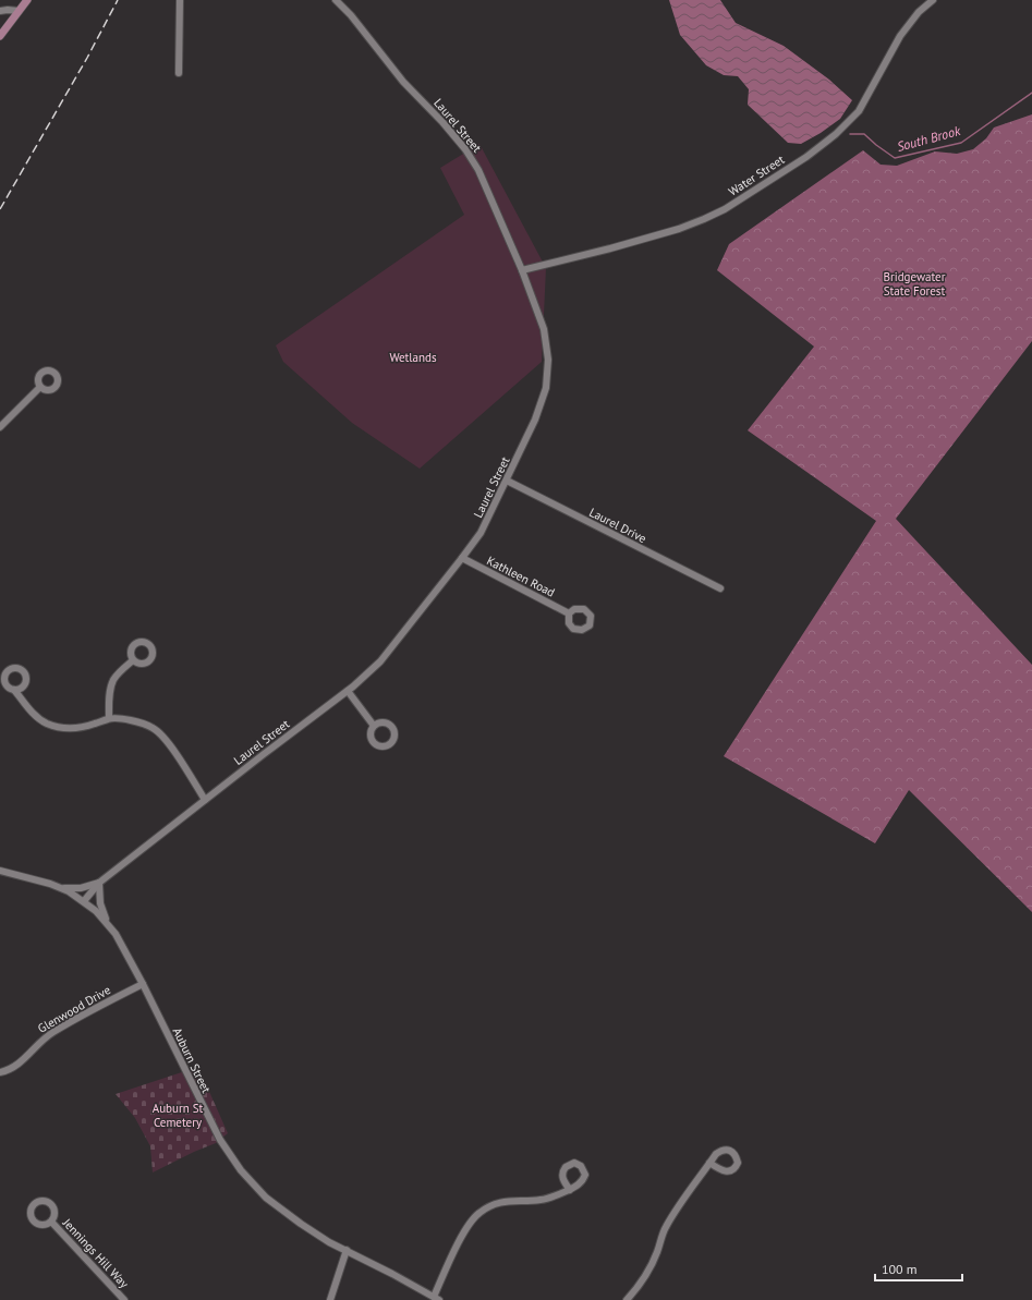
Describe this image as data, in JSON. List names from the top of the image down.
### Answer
{
  "streets": {
    "street": [
      "Laurel Street",
      "Water Street",
      "Laurel Drive",
      "Kathleen Road",
      "Glenwood Drive",
      "Auburn Street",
      "Jennings Hill Way"
    ]
  },
  "crossings": [
    ["Laurel Street", "Water Street"],
    ["Laurel Street", "Laurel Drive"],
    ["Laurel Street", "Kathleen Road"],
    ["Laurel Street", "Auburn Street"],
    ["Glenwood Drive", "Auburn Street"]
  ],
  "water": ["South Brook"],
  "parks": ["Bridgewater State Forest", "Wetlands", "Auburn St Cemetery"],
  "scale_bar": "100 m"
}
